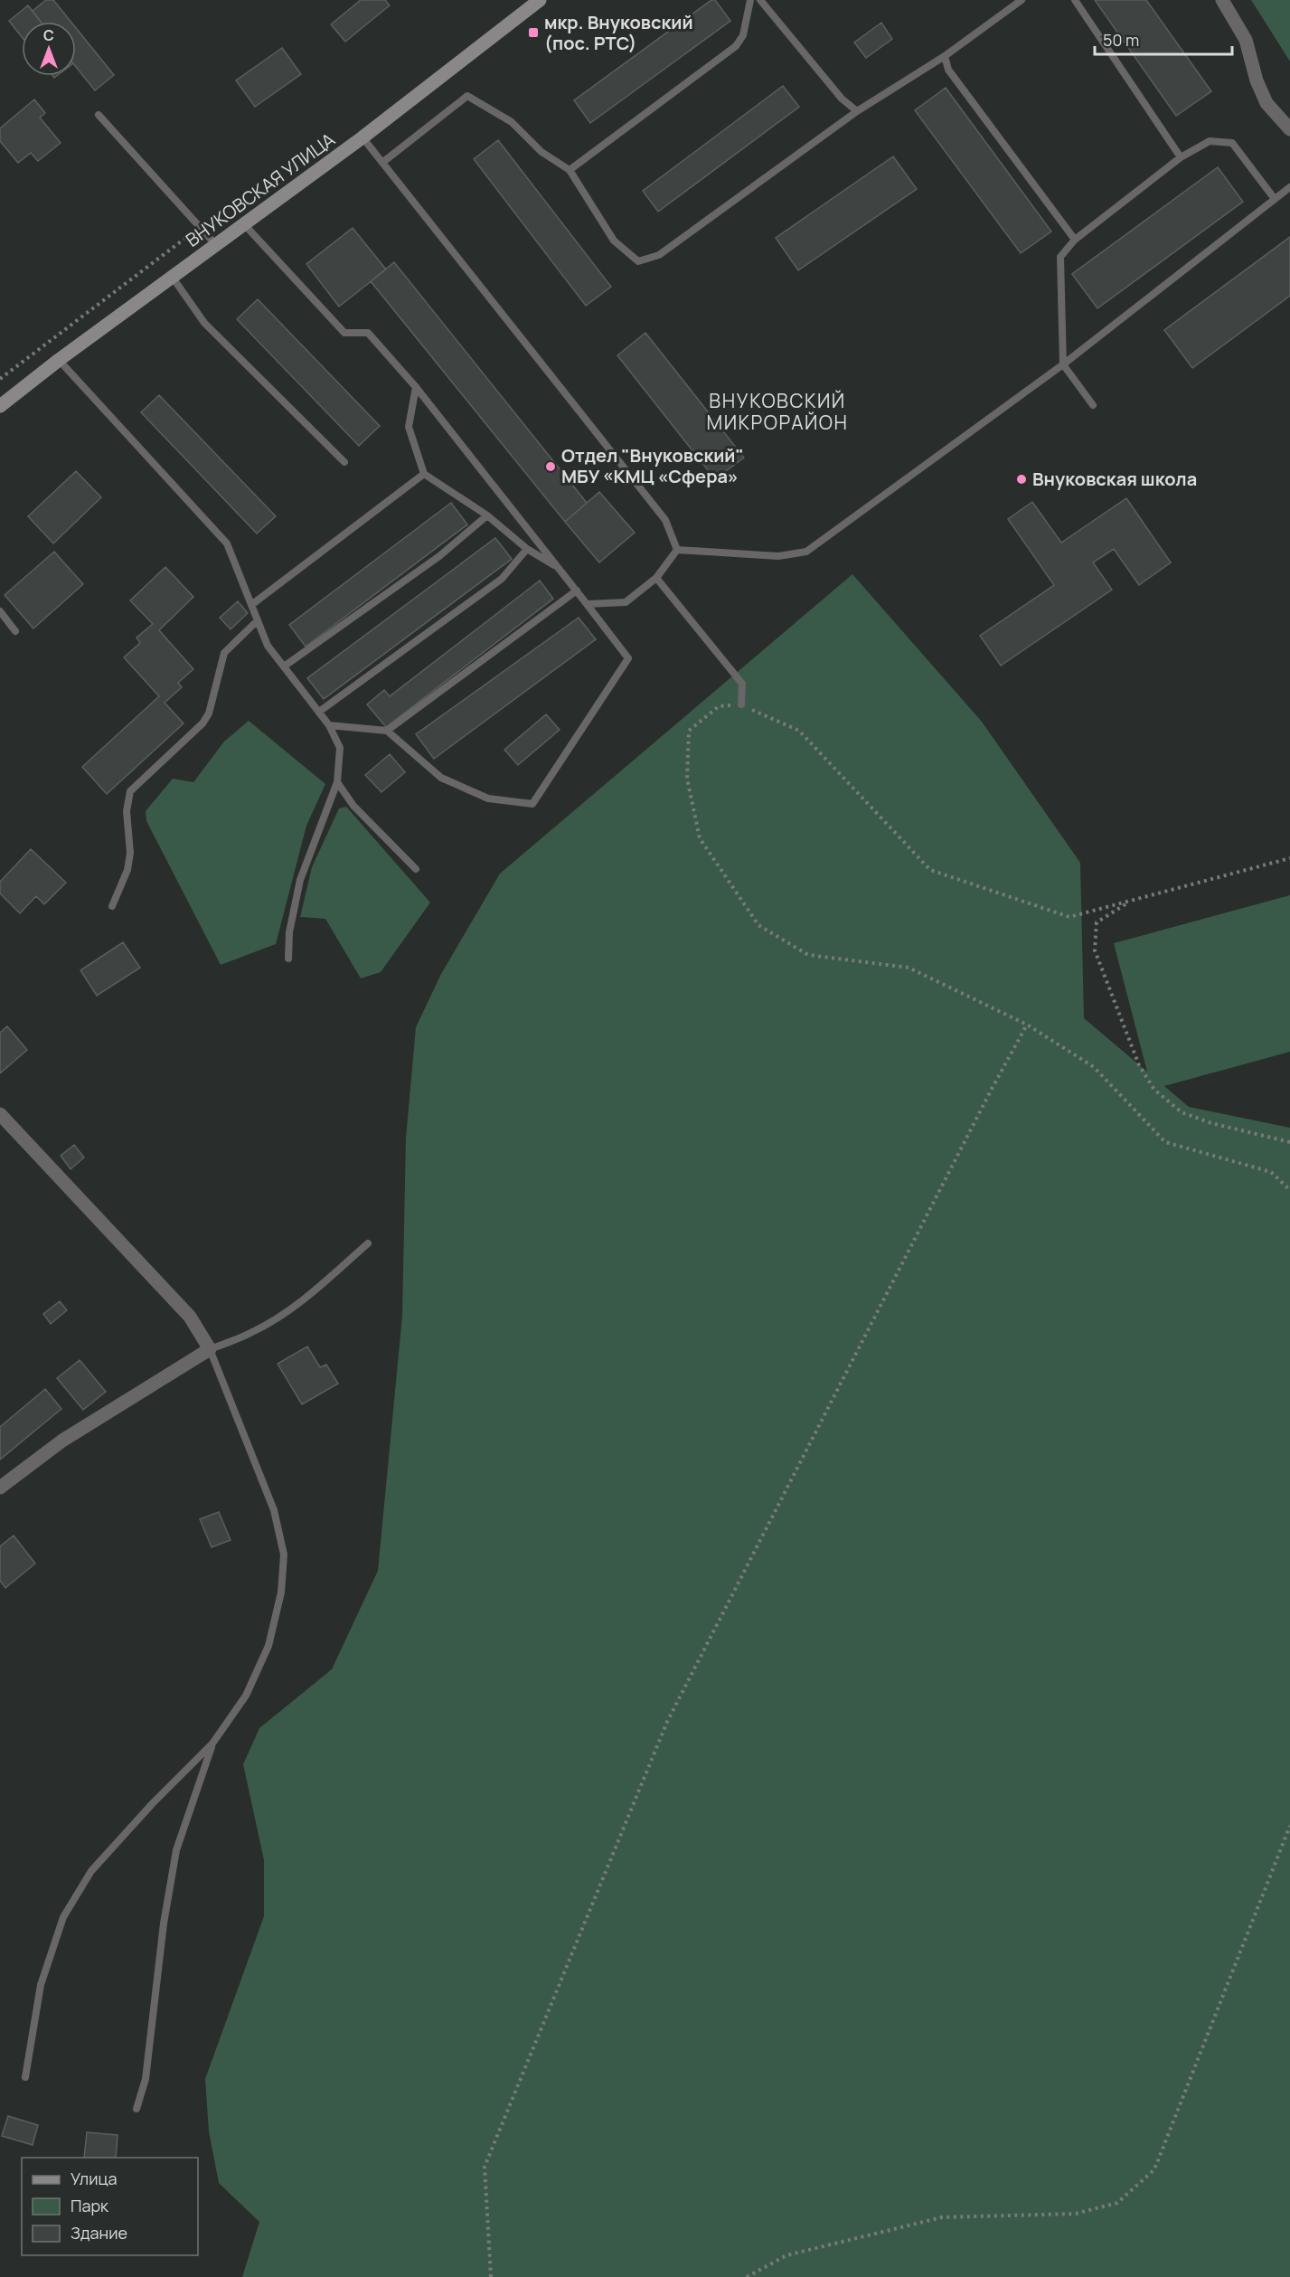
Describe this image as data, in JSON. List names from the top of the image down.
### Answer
{
  "streets": {
    "main road": ["ВНУКОВСКАЯ УЛИЦА"]
  },
  "districts": ["ВНУКОВСКИЙ МИКРОРАЙОН"],
  "places": {
    "transit": ["мкр. Внуковский (пос. РТС)"],
    "other": ["Отдел \"Внуковский\" МБУ «КМЦ «Сфера»", "Внуковская школа"]
  },
  "legend": ["Улица", "Парк", "Здание"],
  "scale_bar": "50 m",
  "north": "top"
}
